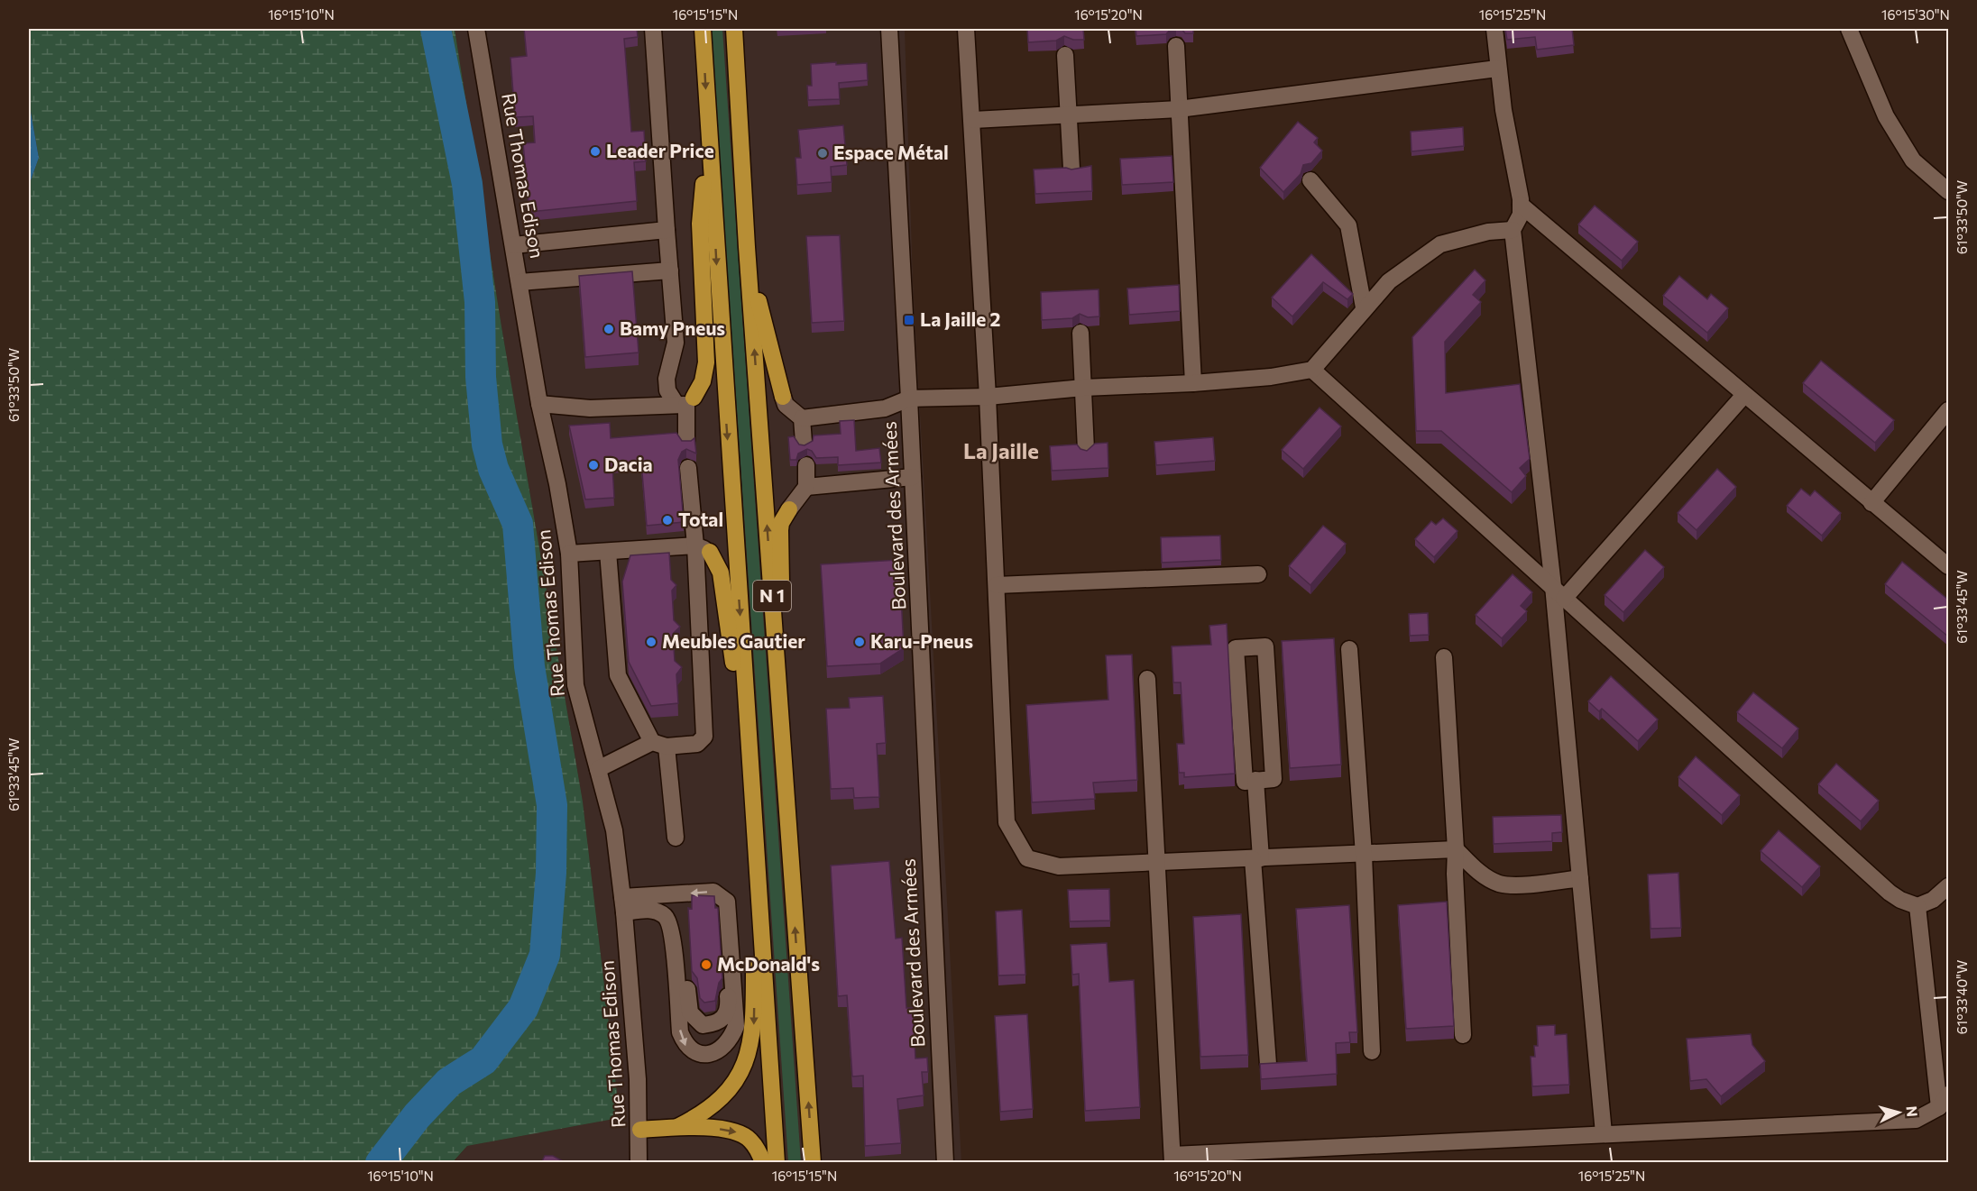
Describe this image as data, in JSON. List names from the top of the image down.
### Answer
{
  "streets": {
    "highway": ["N 1"],
    "street": ["Rue Thomas Edison", "Boulevard des Armées"]
  },
  "districts": ["La Jaille"],
  "places": {
    "other": [
      "Leader Price",
      "Espace Métal",
      "Bamy Pneus",
      "Dacia",
      "Total",
      "Meubles Gautier",
      "Karu-Pneus",
      "McDonald's"
    ],
    "transit": ["La Jaille 2"]
  },
  "north": "right",
  "coordinates": [
    "16°15'10\"N",
    "16°15'15\"N",
    "16°15'20\"N",
    "16°15'25\"N",
    "16°15'30\"N",
    "61°33'50\"W",
    "61°33'45\"W",
    "61°33'40\"W"
  ]
}
